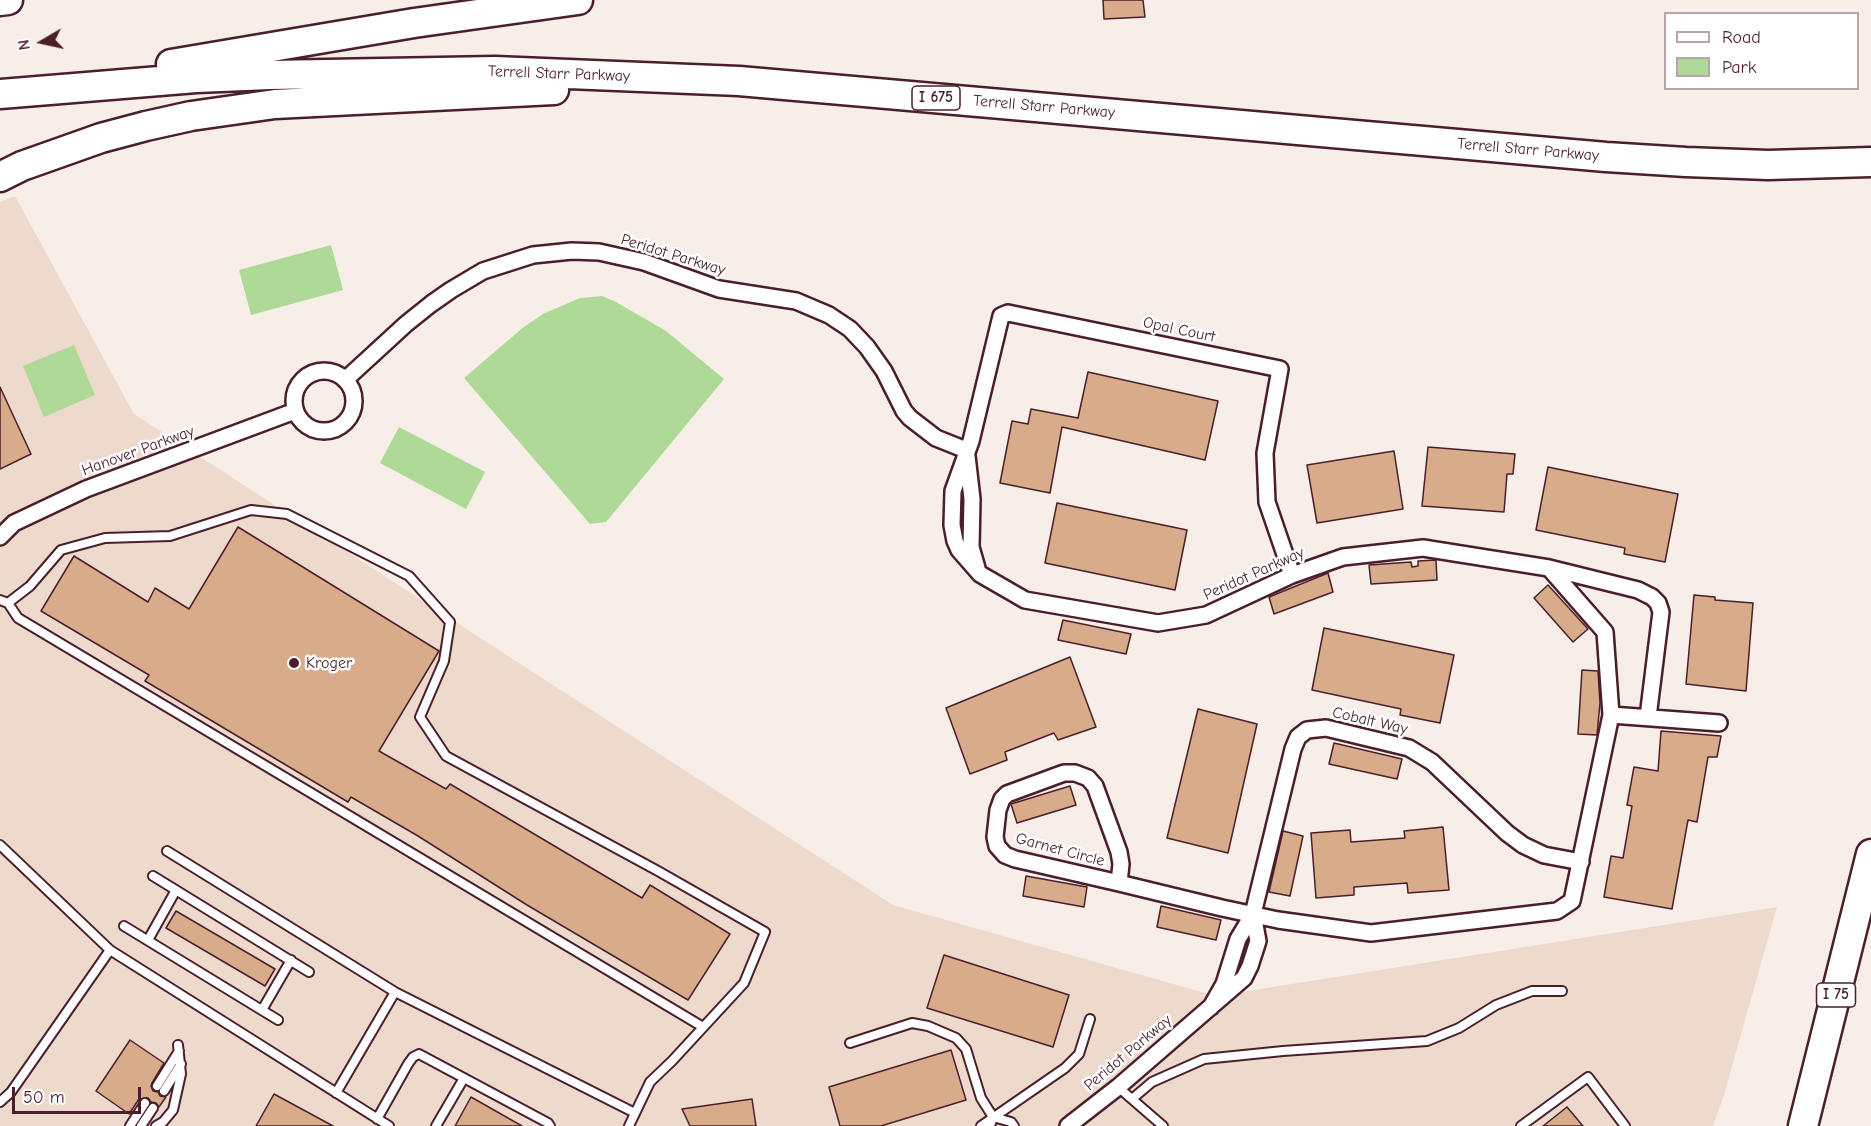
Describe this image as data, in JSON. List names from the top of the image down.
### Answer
{
  "streets": {
    "highway": ["Terrell Starr Parkway", "I 675", "I 75"],
    "street": [
      "Peridot Parkway",
      "Opal Court",
      "Hanover Parkway",
      "Cobalt Way",
      "Garnet Circle"
    ]
  },
  "crossings": [
    ["Peridot Parkway", "Opal Court"],
    ["Peridot Parkway", "Hanover Parkway"],
    ["Peridot Parkway", "Cobalt Way"],
    ["Peridot Parkway", "Garnet Circle"],
    ["Cobalt Way", "Garnet Circle"]
  ],
  "places": ["Kroger"],
  "legend": ["Road", "Park"],
  "scale_bar": "50 m",
  "north": "left"
}
